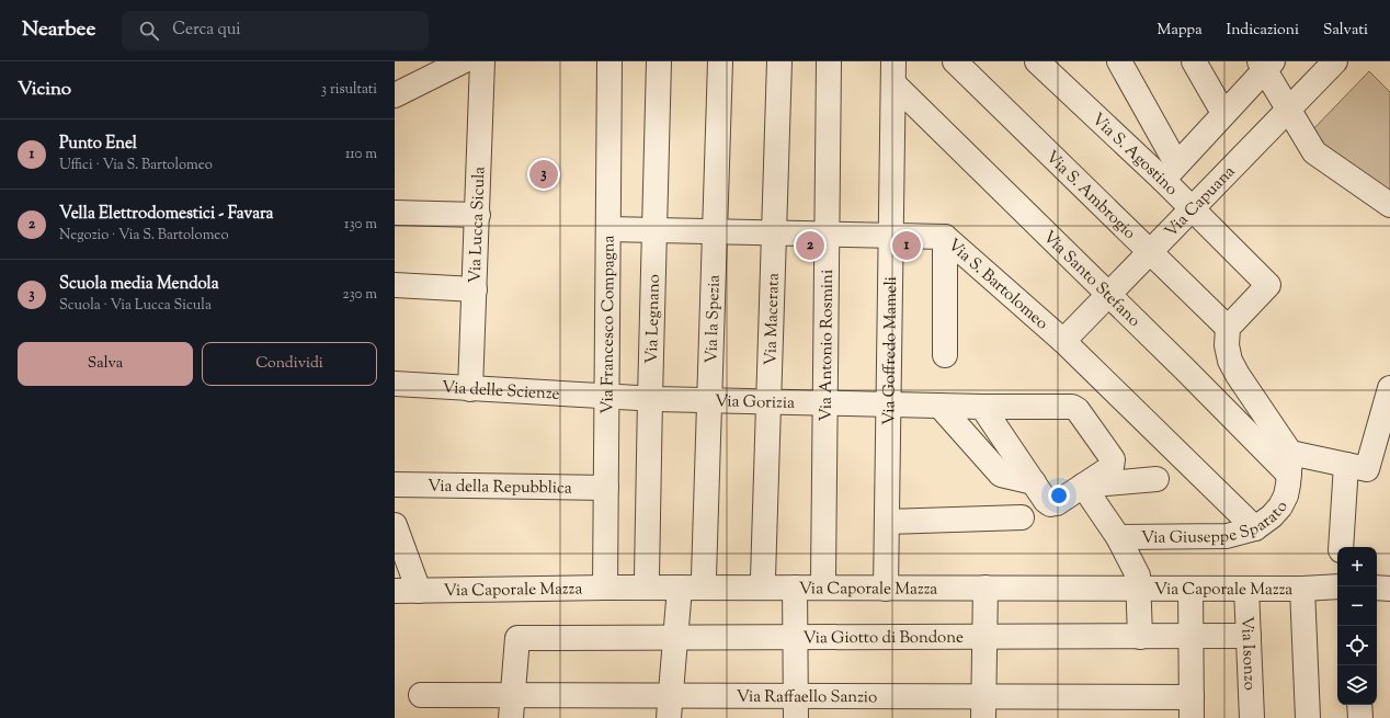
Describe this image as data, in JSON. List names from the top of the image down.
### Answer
{
  "streets": {
    "street": [
      "Via S. Agostino",
      "Via S. Ambrogio",
      "Via Capuana",
      "Via Lucca Sicula",
      "Via Santo Stefano",
      "Via S. Bartolomeo",
      "Via Legnano",
      "Via la Spezia",
      "Via Macerata",
      "Via Francesco Compagna",
      "Via Antonio Rosmini",
      "Via Goffredo Mameli",
      "Via delle Scienze",
      "Via Gorizia",
      "Via della Repubblica",
      "Via Giuseppe Sparato",
      "Via Caporale Mazza",
      "Via Giotto di Bondone",
      "Via Isonzo",
      "Via Raffaello Sanzio"
    ]
  },
  "crossings": [
    ["Via S. Agostino", "Via S. Ambrogio"],
    ["Via S. Agostino", "Via Capuana"],
    ["Via S. Ambrogio", "Via Capuana"],
    ["Via Capuana", "Via Santo Stefano"],
    ["Via Capuana", "Via S. Bartolomeo"],
    ["Via Lucca Sicula", "Via delle Scienze"],
    ["Via Santo Stefano", "Via Goffredo Mameli"],
    ["Via Santo Stefano", "Via Giuseppe Sparato"],
    ["Via S. Bartolomeo", "Via Legnano"],
    ["Via S. Bartolomeo", "Via la Spezia"],
    ["Via S. Bartolomeo", "Via Macerata"],
    ["Via S. Bartolomeo", "Via Francesco Compagna"],
    ["Via S. Bartolomeo", "Via Antonio Rosmini"],
    ["Via S. Bartolomeo", "Via Goffredo Mameli"],
    ["Via S. Bartolomeo", "Via Giuseppe Sparato"],
    ["Via Legnano", "Via Gorizia"],
    ["Via Legnano", "Via Caporale Mazza"],
    ["Via la Spezia", "Via Gorizia"],
    ["Via la Spezia", "Via Caporale Mazza"],
    ["Via Macerata", "Via Gorizia"],
    ["Via Macerata", "Via Caporale Mazza"],
    ["Via Francesco Compagna", "Via delle Scienze"],
    ["Via Francesco Compagna", "Via Gorizia"],
    ["Via Francesco Compagna", "Via della Repubblica"],
    ["Via Francesco Compagna", "Via Caporale Mazza"],
    ["Via Antonio Rosmini", "Via Gorizia"],
    ["Via Antonio Rosmini", "Via Caporale Mazza"],
    ["Via Goffredo Mameli", "Via Gorizia"],
    ["Via Goffredo Mameli", "Via Caporale Mazza"],
    ["Via delle Scienze", "Via Gorizia"],
    ["Via Gorizia", "Via Giuseppe Sparato"],
    ["Via Giuseppe Sparato", "Via Caporale Mazza"],
    ["Via Giuseppe Sparato", "Via Giotto di Bondone"],
    ["Via Caporale Mazza", "Via Isonzo"],
    ["Via Giotto di Bondone", "Via Isonzo"],
    ["Via Giotto di Bondone", "Via Raffaello Sanzio"]
  ],
  "page": {
    "header": "Nearbee",
    "search": "Cerca qui",
    "nav": ["Mappa", "Indicazioni", "Salvati"],
    "heading": ["Vicino", "3 risultati"],
    "list": [
      {
        "mark": "1",
        "name": "Punto Enel",
        "note": "Uffici · Via S. Bartolomeo",
        "value": "110 m"
      },
      {
        "mark": "2",
        "name": "Vella Elettrodomestici - Favara",
        "note": "Negozio · Via S. Bartolomeo",
        "value": "130 m"
      },
      {
        "mark": "3",
        "name": "Scuola media Mendola",
        "note": "Scuola · Via Lucca Sicula",
        "value": "230 m"
      }
    ],
    "pins": ["3", "1", "2"],
    "buttons": ["Salva", "Condividi"],
    "map_buttons": ["+", "−"]
  }
}
